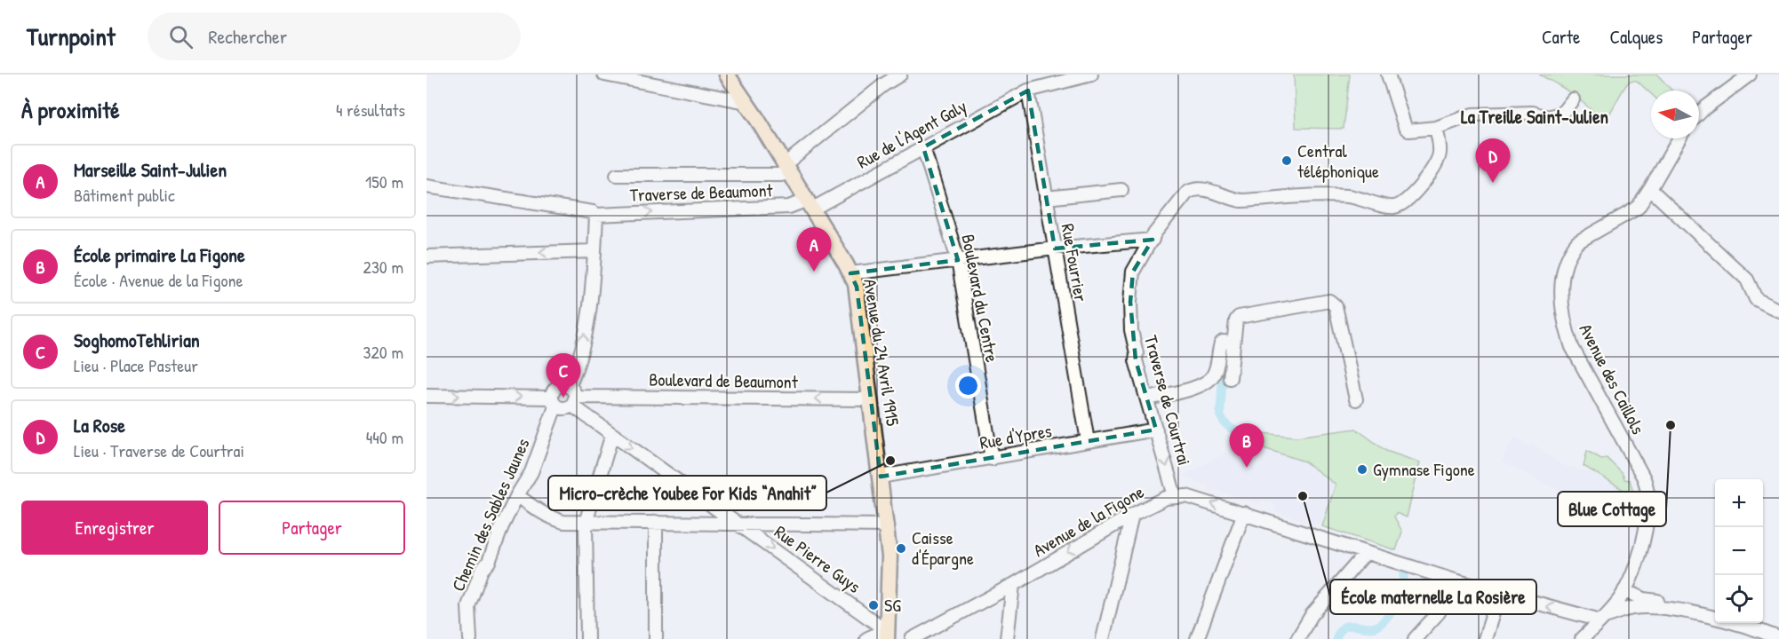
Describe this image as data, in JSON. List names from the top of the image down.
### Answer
{
  "streets": {
    "main road": ["Avenue du 24 Avril 1915"],
    "street": [
      "Rue de l'Agent Galy",
      "Traverse de Beaumont",
      "Rue Fourrier",
      "Boulevard du Centre",
      "Avenue des Caillols",
      "Boulevard de Beaumont",
      "Traverse de Courtrai",
      "Rue d'Ypres",
      "Chemin des Sables Jaunes",
      "Avenue de la Figone",
      "Rue Pierre Guys"
    ]
  },
  "crossings": [
    ["Rue de l'Agent Galy", "Traverse de Beaumont"],
    ["Rue de l'Agent Galy", "Rue Fourrier"],
    ["Rue de l'Agent Galy", "Boulevard du Centre"],
    ["Rue de l'Agent Galy", "Avenue du 24 Avril 1915"],
    ["Traverse de Beaumont", "Avenue du 24 Avril 1915"],
    ["Rue Fourrier", "Rue d'Ypres"],
    ["Boulevard du Centre", "Rue d'Ypres"],
    ["Avenue du 24 Avril 1915", "Boulevard de Beaumont"],
    ["Avenue du 24 Avril 1915", "Rue d'Ypres"],
    ["Avenue du 24 Avril 1915", "Rue Pierre Guys"],
    ["Avenue des Caillols", "Avenue de la Figone"],
    ["Boulevard de Beaumont", "Chemin des Sables Jaunes"],
    ["Boulevard de Beaumont", "Rue Pierre Guys"],
    ["Traverse de Courtrai", "Rue d'Ypres"],
    ["Traverse de Courtrai", "Avenue de la Figone"],
    ["Chemin des Sables Jaunes", "Rue Pierre Guys"]
  ],
  "one_way": ["Boulevard de Beaumont", "Avenue de la Figone", "Rue Pierre Guys"],
  "districts": ["La Treille Saint-Julien"],
  "places": [
    "Central téléphonique",
    "Blue Cottage",
    "Micro-crèche Youbee For Kids “Anahit”",
    "Gymnase Figone",
    "École maternelle La Rosière",
    "Caisse d'Épargne",
    "SG"
  ],
  "north": "left",
  "page": {
    "header": "Turnpoint",
    "search": "Rechercher",
    "nav": ["Carte", "Calques", "Partager"],
    "heading": ["À proximité", "4 résultats"],
    "pins": [
      "D",
      "A",
      "C",
      "B"
    ],
    "list": [
      {
        "mark": "A",
        "name": "Marseille Saint-Julien",
        "note": "Bâtiment public",
        "value": "150 m"
      },
      {
        "mark": "B",
        "name": "École primaire La Figone",
        "note": "École · Avenue de la Figone",
        "value": "230 m"
      },
      {
        "mark": "C",
        "name": "SoghomoTehlirian",
        "note": "Lieu · Place Pasteur",
        "value": "320 m"
      },
      {
        "mark": "D",
        "name": "La Rose",
        "note": "Lieu · Traverse de Courtrai",
        "value": "440 m"
      }
    ],
    "map_buttons": ["+", "−"],
    "buttons": ["Enregistrer", "Partager"]
  }
}
